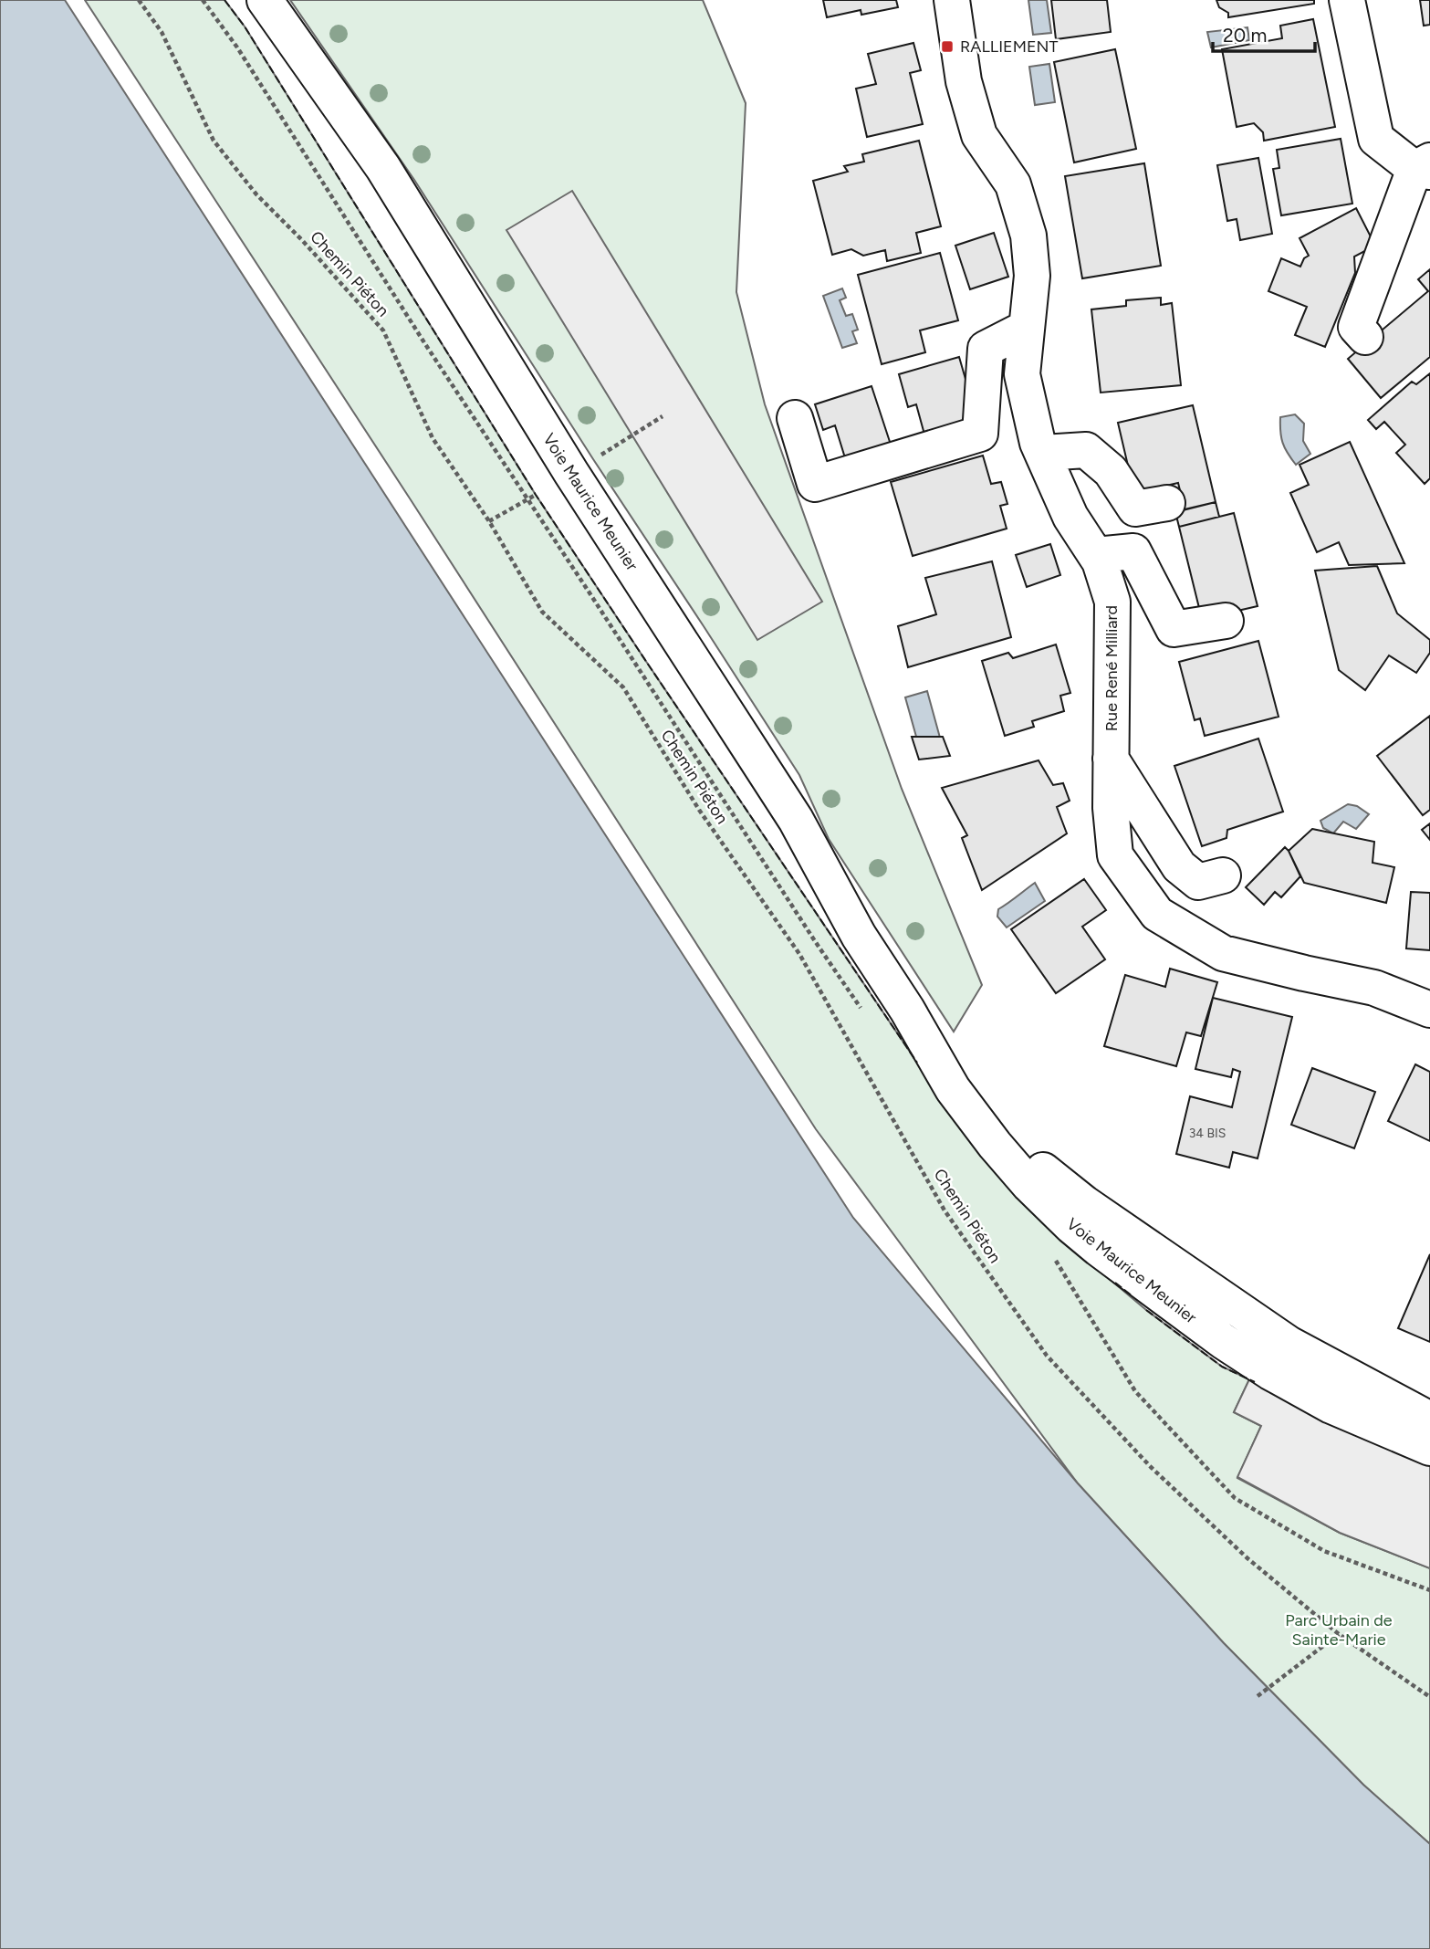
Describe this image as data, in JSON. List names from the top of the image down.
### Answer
{
  "streets": {
    "main road": ["Voie Maurice Meunier", "Rue René Milliard"],
    "path": ["Chemin Piéton"]
  },
  "parks": ["Parc Urbain de Sainte-Marie"],
  "places": {
    "transit": ["RALLIEMENT"]
  },
  "house_numbers": ["34 BIS"],
  "scale_bar": "20 m"
}
